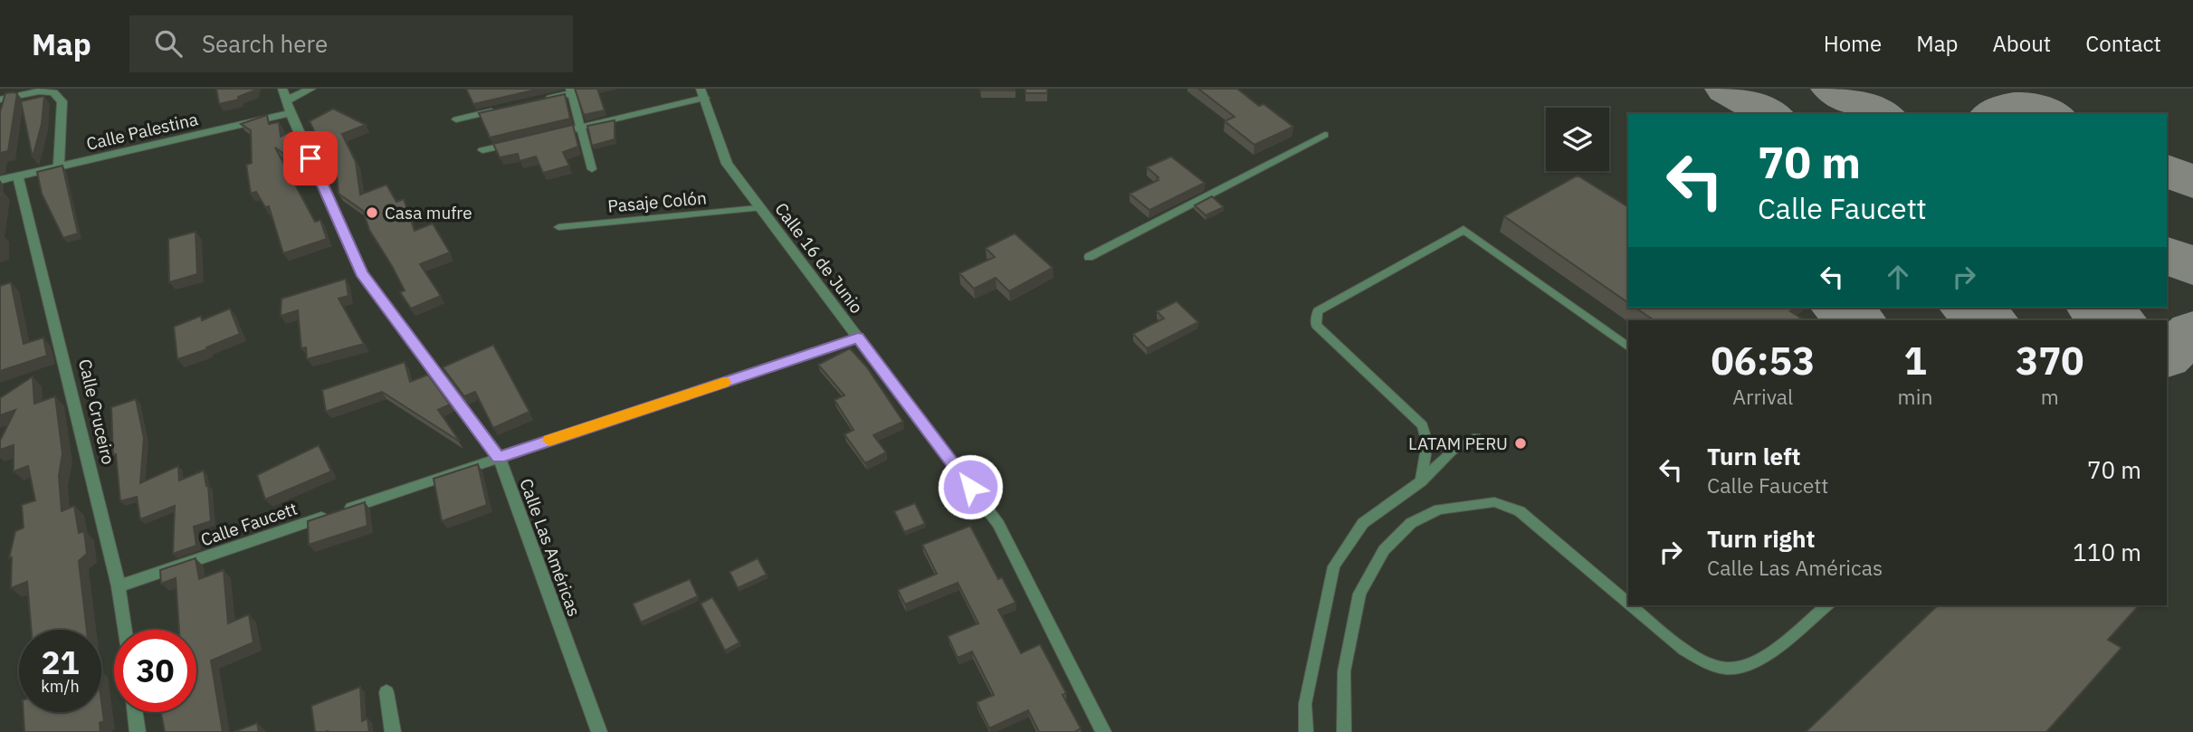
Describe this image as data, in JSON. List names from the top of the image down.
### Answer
{
  "streets": {
    "street": [
      "Calle Palestina",
      "Calle 16 de Junio",
      "Calle Cruceiro",
      "Calle Faucett",
      "Calle Las Américas"
    ],
    "lane": ["Pasaje Colón"]
  },
  "crossings": [
    ["Calle Palestina", "Calle Cruceiro"],
    ["Calle Palestina", "Calle Las Américas"],
    ["Pasaje Colón", "Calle 16 de Junio"],
    ["Calle 16 de Junio", "Calle Faucett"],
    ["Calle Cruceiro", "Calle Faucett"],
    ["Calle Faucett", "Calle Las Américas"]
  ],
  "places": ["Casa mufre", "LATAM PERU"],
  "page": {
    "header": "Map",
    "search": "Search here",
    "nav": [
      "Home",
      "Map",
      "About",
      "Contact"
    ],
    "turn": ["70 m", "Calle Faucett"],
    "eta": [
      "06:53",
      "Arrival",
      "1",
      "min",
      "370",
      "m"
    ],
    "list": [
      {
        "name": "Turn left",
        "note": "Calle Faucett",
        "value": "70 m"
      },
      {
        "name": "Turn right",
        "note": "Calle Las Américas",
        "value": "110 m"
      }
    ],
    "speed": "21 km/h",
    "limit": "30"
  }
}
